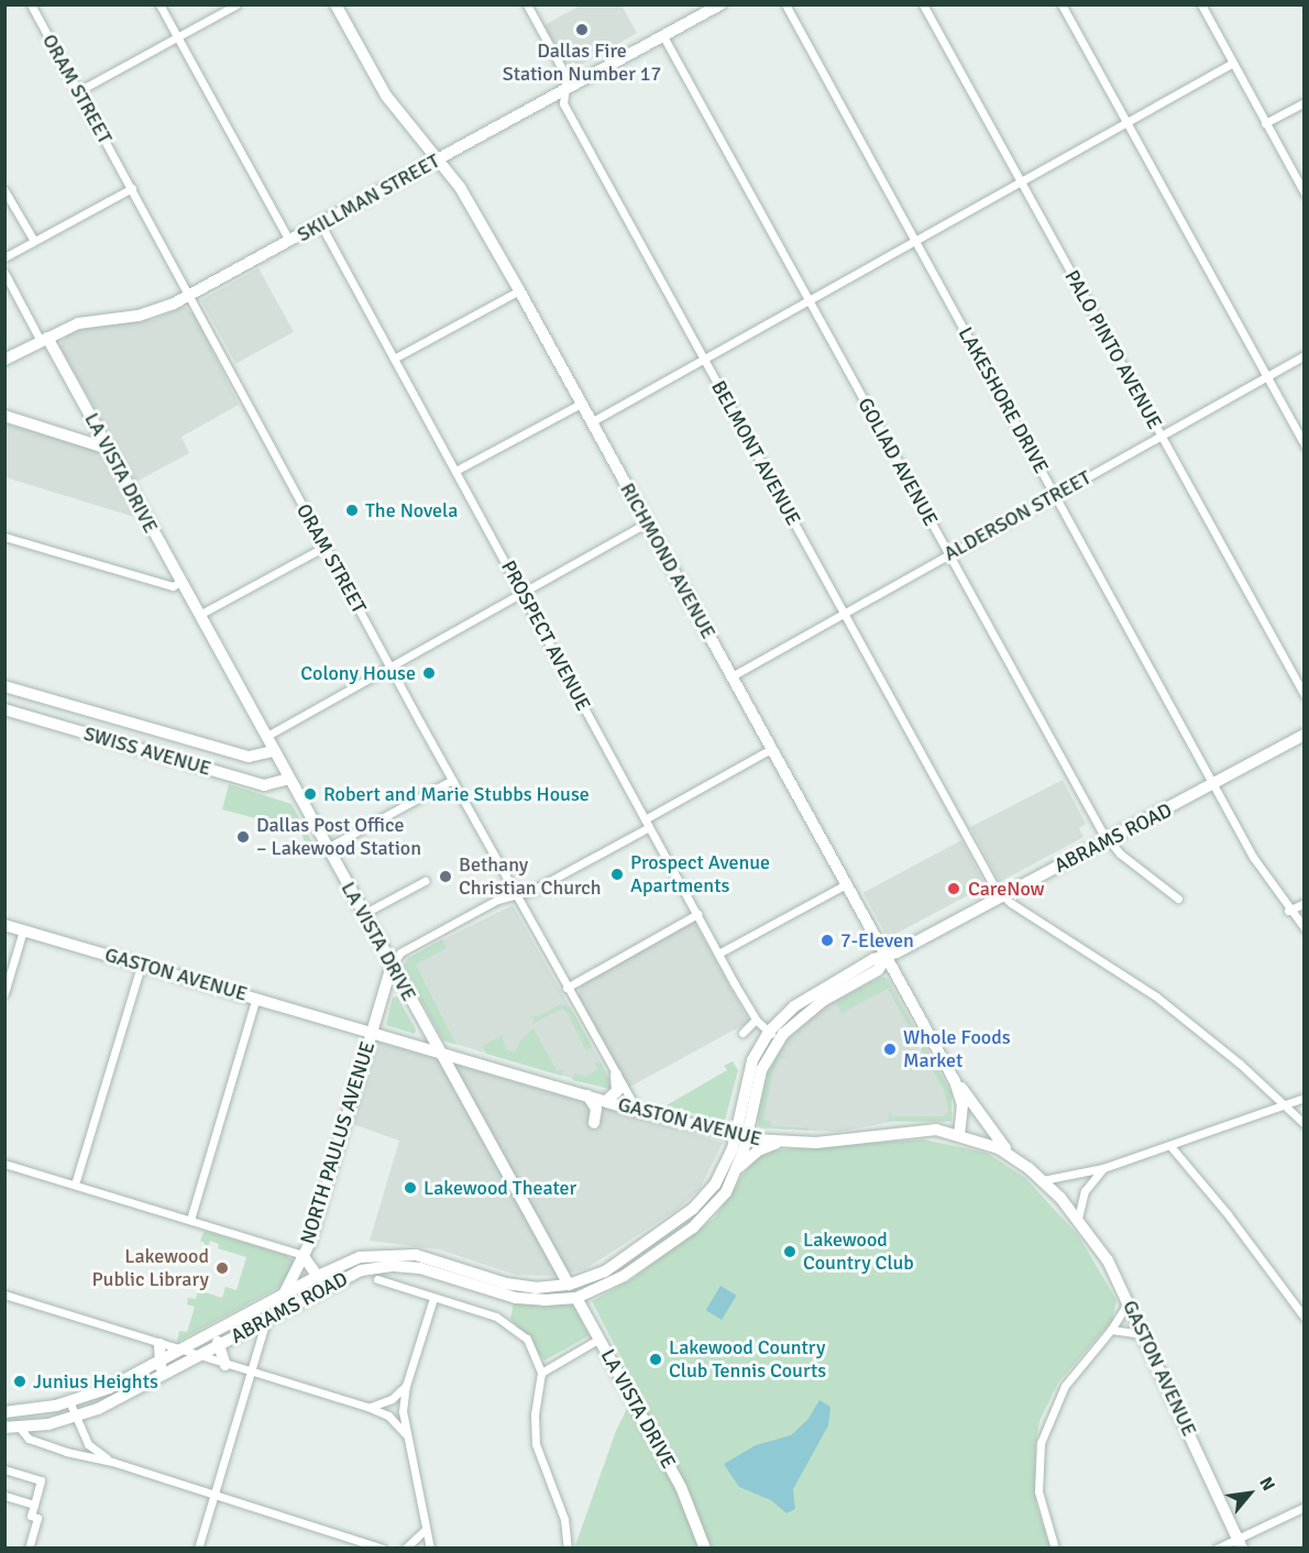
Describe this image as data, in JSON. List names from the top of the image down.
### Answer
{
  "streets": {
    "street": [
      "ORAM STREET",
      "SKILLMAN STREET",
      "PALO PINTO AVENUE",
      "LAKESHORE DRIVE",
      "BELMONT AVENUE",
      "GOLIAD AVENUE",
      "LA VISTA DRIVE",
      "ALDERSON STREET",
      "RICHMOND AVENUE",
      "PROSPECT AVENUE",
      "SWISS AVENUE",
      "ABRAMS ROAD",
      "GASTON AVENUE",
      "NORTH PAULUS AVENUE"
    ]
  },
  "crossings": [
    ["ORAM STREET", "SKILLMAN STREET"],
    ["ORAM STREET", "GASTON AVENUE"],
    ["SKILLMAN STREET", "BELMONT AVENUE"],
    ["SKILLMAN STREET", "GOLIAD AVENUE"],
    ["SKILLMAN STREET", "LA VISTA DRIVE"],
    ["SKILLMAN STREET", "RICHMOND AVENUE"],
    ["SKILLMAN STREET", "PROSPECT AVENUE"],
    ["PALO PINTO AVENUE", "ALDERSON STREET"],
    ["LAKESHORE DRIVE", "ALDERSON STREET"],
    ["LAKESHORE DRIVE", "ABRAMS ROAD"],
    ["BELMONT AVENUE", "ALDERSON STREET"],
    ["BELMONT AVENUE", "ABRAMS ROAD"],
    ["GOLIAD AVENUE", "ALDERSON STREET"],
    ["GOLIAD AVENUE", "ABRAMS ROAD"],
    ["LA VISTA DRIVE", "SWISS AVENUE"],
    ["LA VISTA DRIVE", "ABRAMS ROAD"],
    ["LA VISTA DRIVE", "GASTON AVENUE"],
    ["ALDERSON STREET", "RICHMOND AVENUE"],
    ["RICHMOND AVENUE", "ABRAMS ROAD"],
    ["RICHMOND AVENUE", "GASTON AVENUE"],
    ["PROSPECT AVENUE", "ABRAMS ROAD"],
    ["ABRAMS ROAD", "GASTON AVENUE"],
    ["ABRAMS ROAD", "NORTH PAULUS AVENUE"],
    ["GASTON AVENUE", "NORTH PAULUS AVENUE"]
  ],
  "places": [
    "Dallas Fire Station Number 17",
    "The Novela",
    "Colony House",
    "Robert and Marie Stubbs House",
    "Dallas Post Office – Lakewood Station",
    "Prospect Avenue Apartments",
    "Bethany Christian Church",
    "CareNow",
    "7-Eleven",
    "Whole Foods Market",
    "Lakewood Theater",
    "Lakewood Country Club",
    "Lakewood Public Library",
    "Lakewood Country Club Tennis Courts",
    "Junius Heights"
  ],
  "north": "top right"
}
